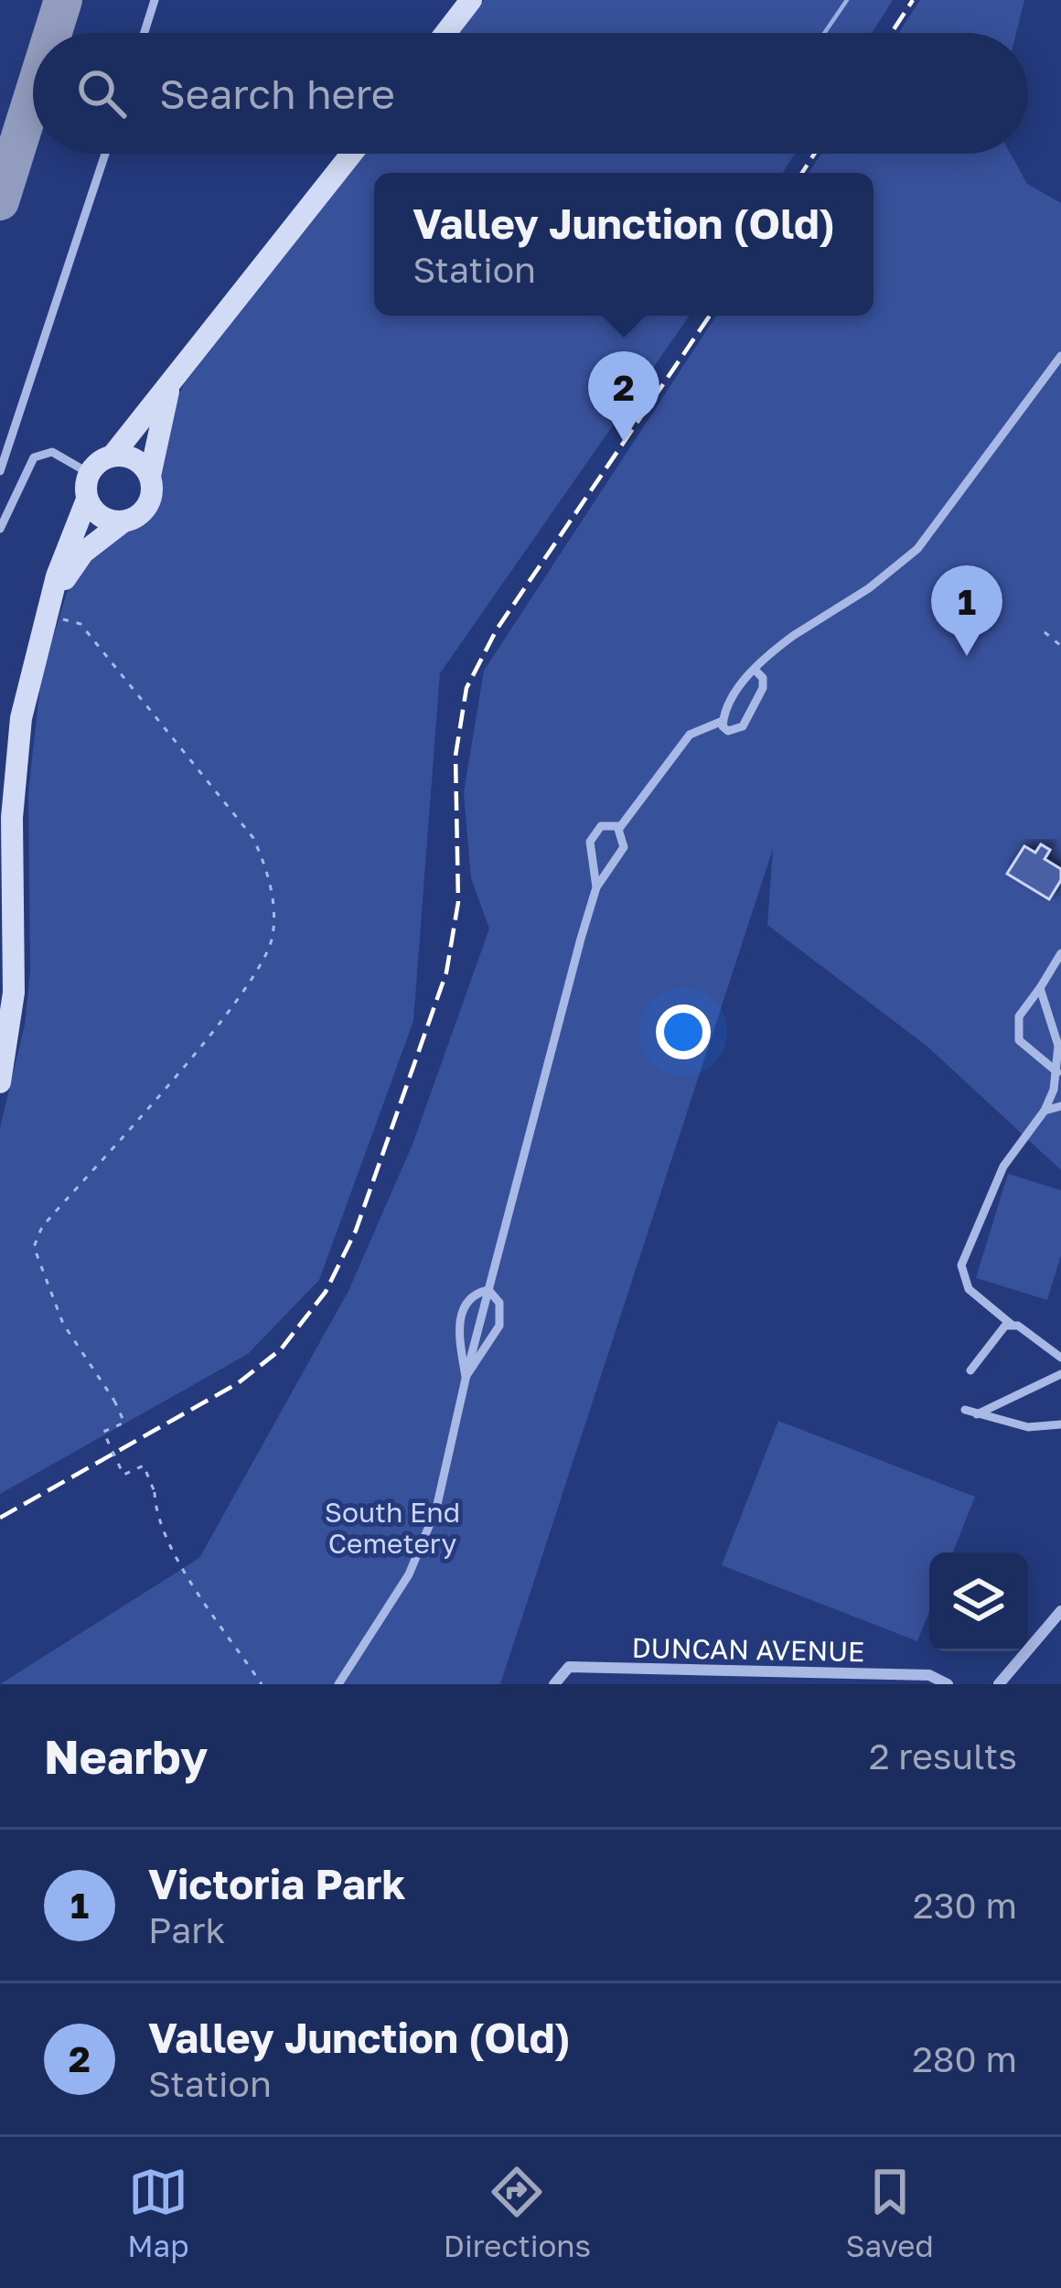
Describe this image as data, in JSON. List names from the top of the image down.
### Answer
{
  "streets": {
    "street": ["DUNCAN AVENUE"]
  },
  "parks": ["South End Cemetery"],
  "page": {
    "search": "Search here",
    "popup": ["Valley Junction (Old)", "Station"],
    "pins": ["2", "1"],
    "heading": ["Nearby", "2 results"],
    "list": [
      {
        "mark": "1",
        "name": "Victoria Park",
        "note": "Park",
        "value": "230 m"
      },
      {
        "mark": "2",
        "name": "Valley Junction (Old)",
        "note": "Station",
        "value": "280 m"
      }
    ],
    "nav": ["Map", "Directions", "Saved"]
  }
}
